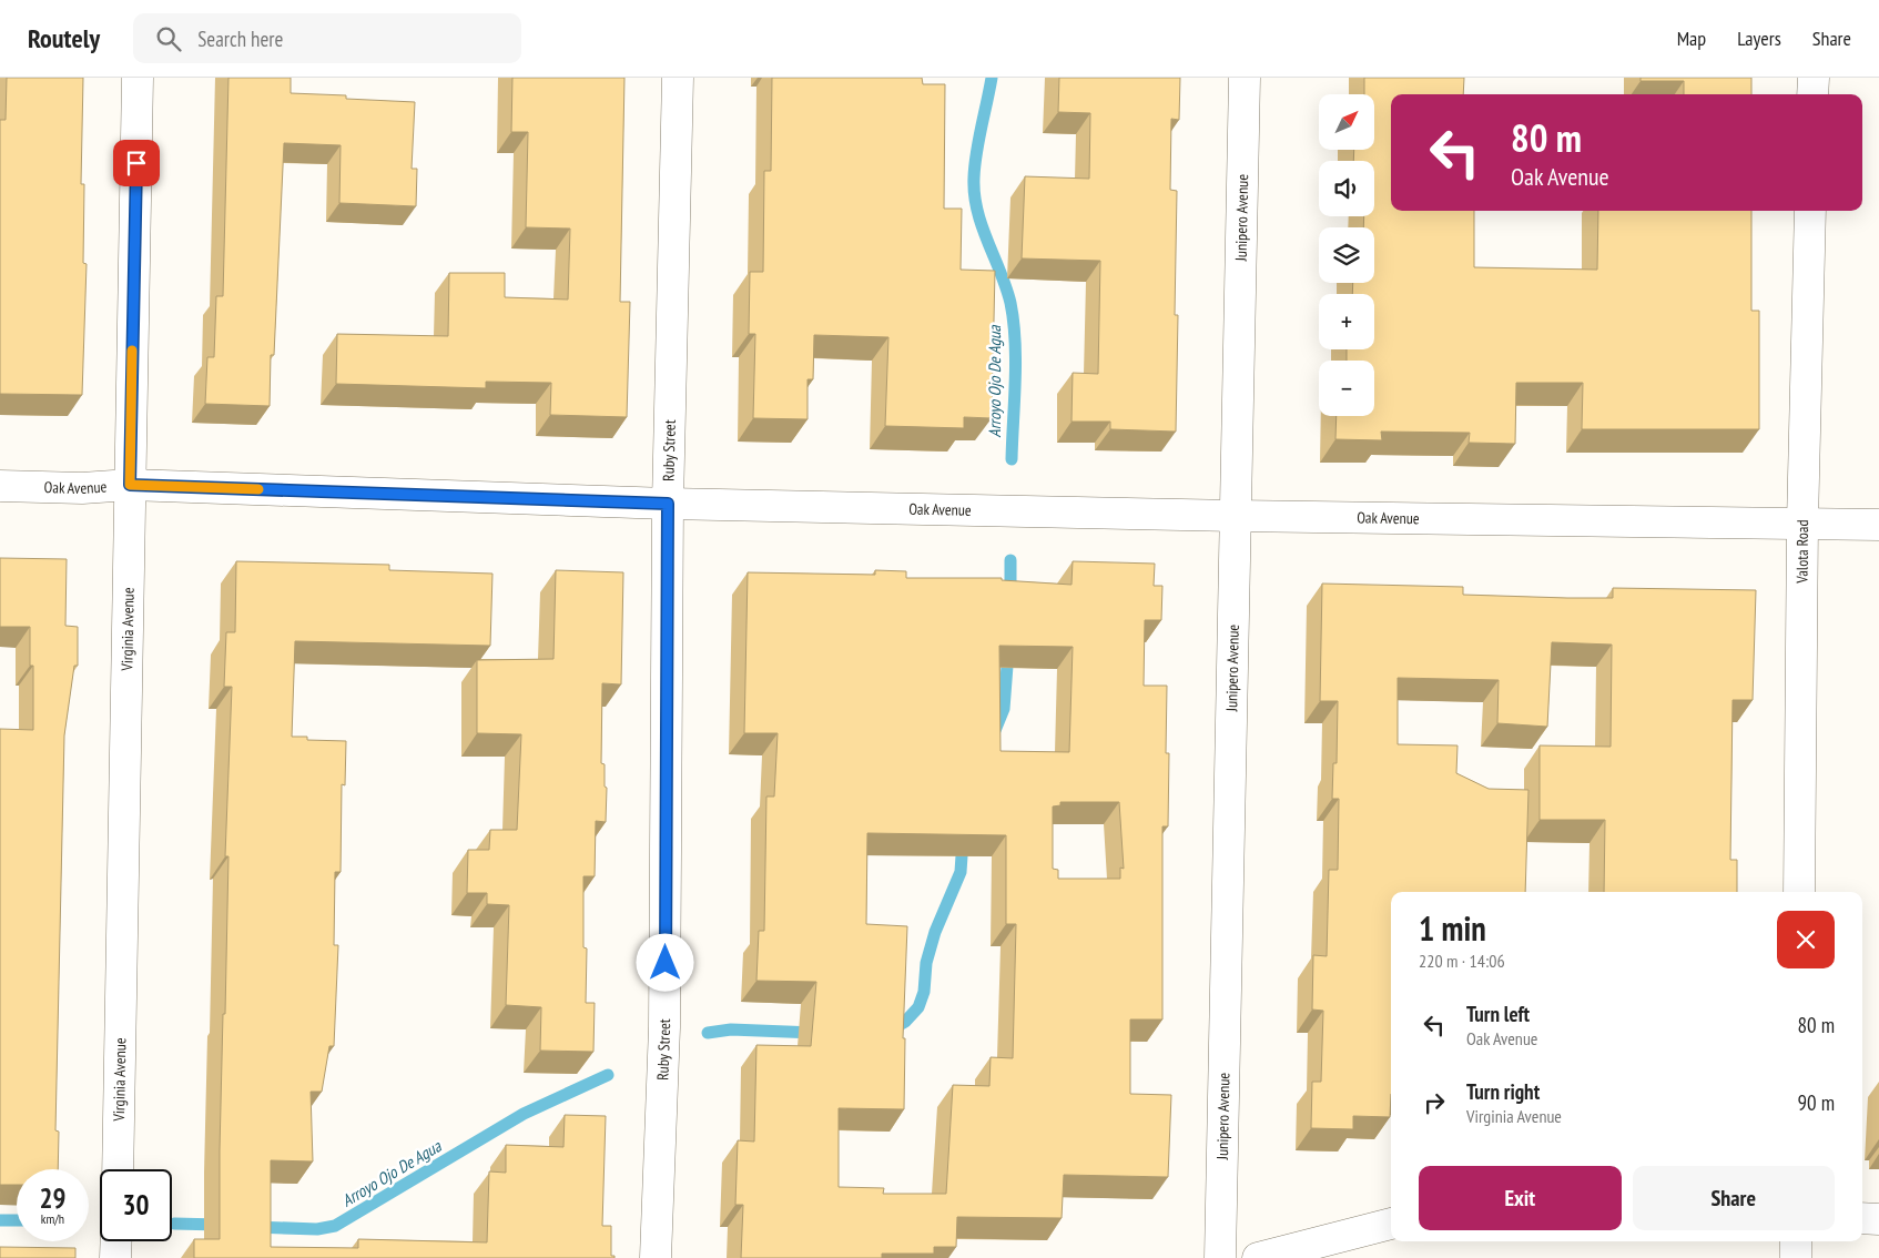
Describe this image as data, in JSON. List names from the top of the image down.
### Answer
{
  "streets": {
    "street": [
      "Junipero Avenue",
      "Ruby Street",
      "Oak Avenue",
      "Valota Road",
      "Virginia Avenue"
    ]
  },
  "crossings": [
    ["Junipero Avenue", "Oak Avenue"],
    ["Ruby Street", "Oak Avenue"],
    ["Oak Avenue", "Valota Road"],
    ["Oak Avenue", "Virginia Avenue"]
  ],
  "water": ["Arroyo Ojo De Agua"],
  "north": "top right",
  "page": {
    "header": "Routely",
    "search": "Search here",
    "nav": ["Map", "Layers", "Share"],
    "map_buttons": ["+", "−"],
    "turn": ["80 m", "Oak Avenue"],
    "heading": ["1 min", "220 m · 14:06"],
    "list": [
      {
        "name": "Turn left",
        "note": "Oak Avenue",
        "value": "80 m"
      },
      {
        "name": "Turn right",
        "note": "Virginia Avenue",
        "value": "90 m"
      }
    ],
    "buttons": ["Exit", "Share"],
    "speed": "29 km/h",
    "limit": "30"
  }
}
